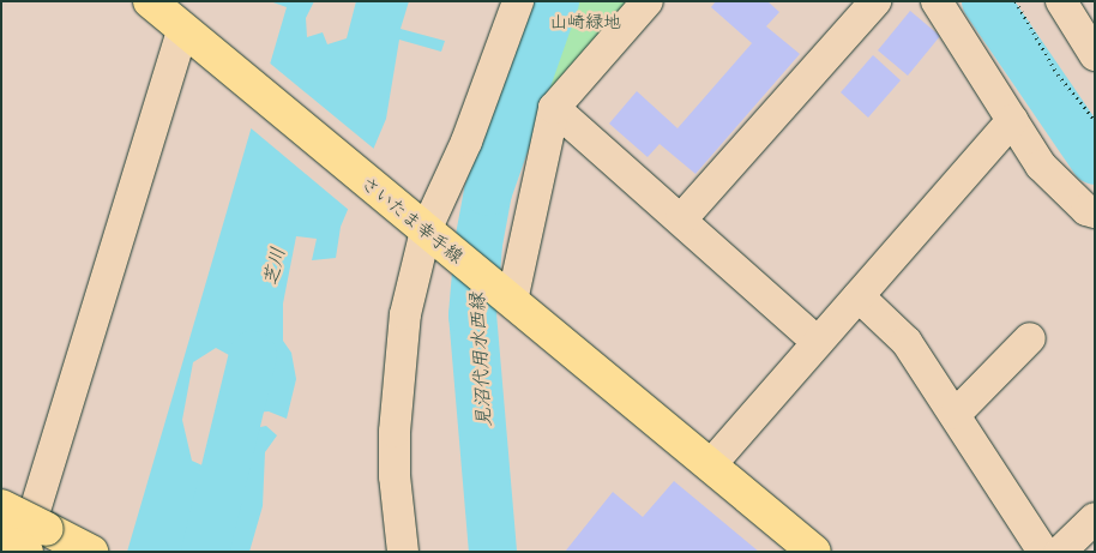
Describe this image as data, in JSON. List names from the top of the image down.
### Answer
{
  "streets": {
    "main road": ["さいたま幸手線"]
  },
  "water": ["芝川", "見沼代用水西縁"],
  "parks": ["山崎緑地"]
}
